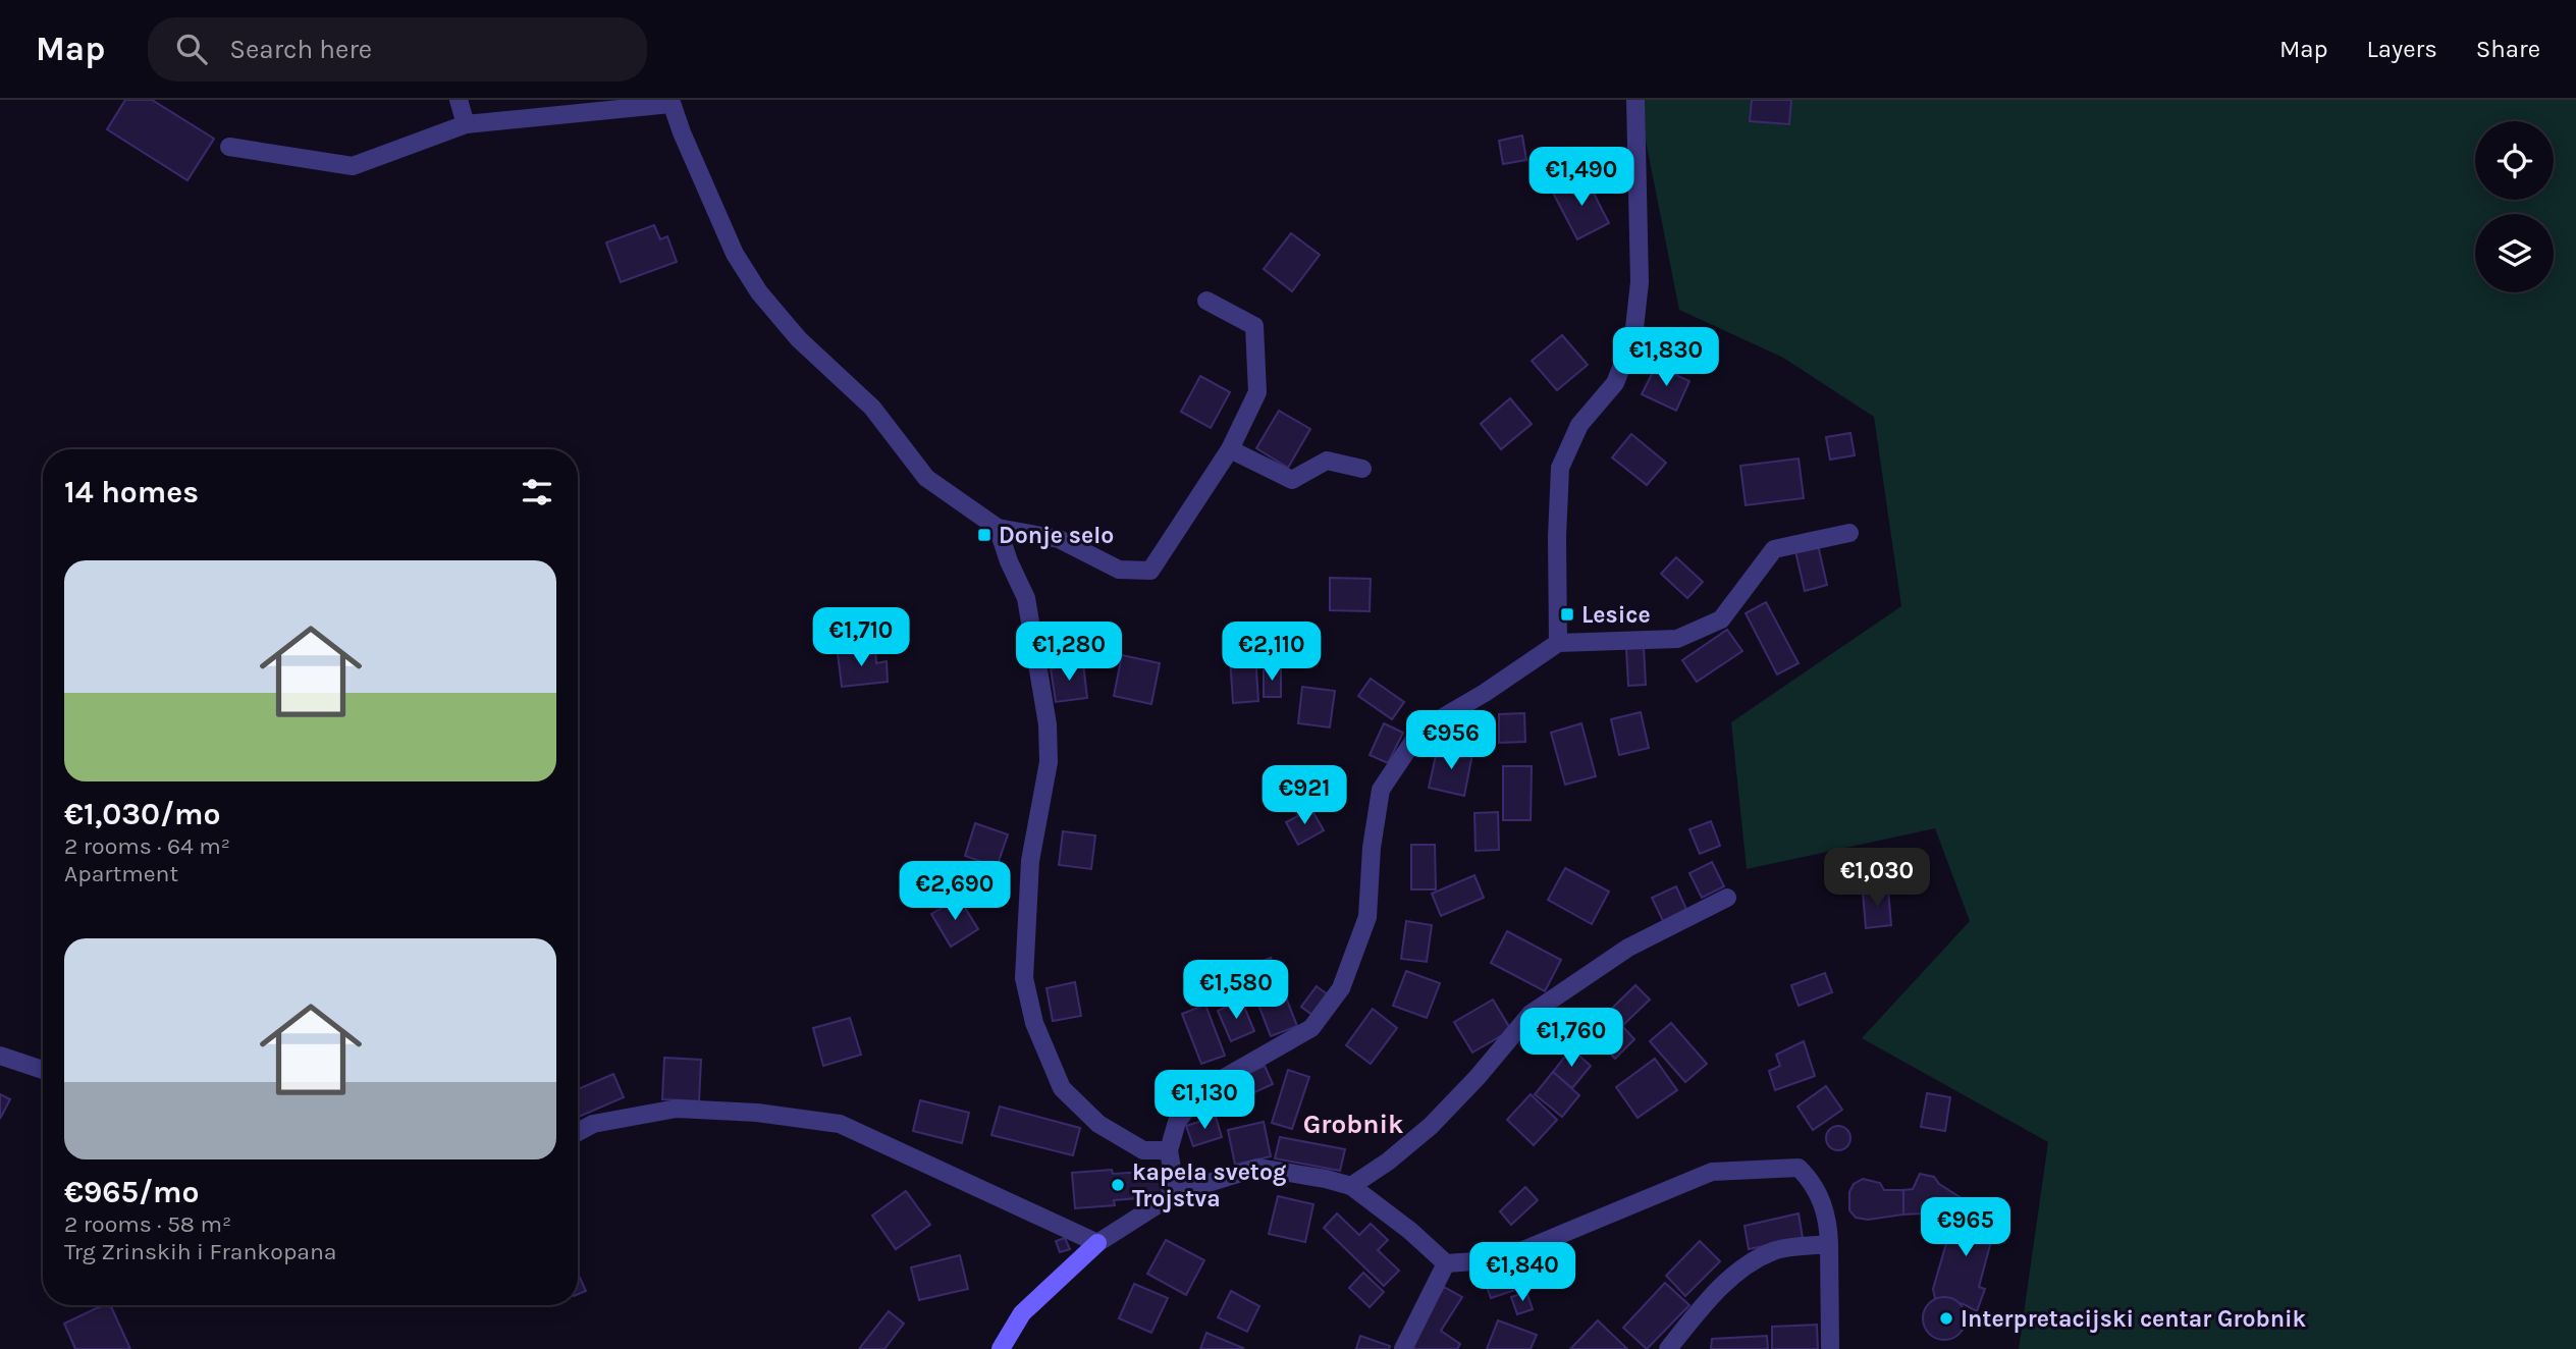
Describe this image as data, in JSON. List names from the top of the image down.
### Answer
{
  "districts": ["Grobnik"],
  "places": {
    "transit": ["Donje selo", "Lesice"],
    "other": ["kapela svetog Trojstva", "Interpretacijski centar Grobnik"]
  },
  "page": {
    "header": "Map",
    "search": "Search here",
    "nav": ["Map", "Layers", "Share"],
    "price": [
      "€1,490",
      "€1,830",
      "€1,710",
      "€1,280",
      "€2,110",
      "€956",
      "€921",
      "€1,030",
      "€2,690",
      "€1,580",
      "€1,760",
      "€1,130",
      "€965",
      "€1,840"
    ],
    "heading": "14 homes",
    "list": [
      {
        "name": "€1,030/mo",
        "note": "2 rooms · 64 m² · Apartment"
      },
      {
        "name": "€965/mo",
        "note": "2 rooms · 58 m² · Trg Zrinskih i Frankopana"
      }
    ]
  }
}
